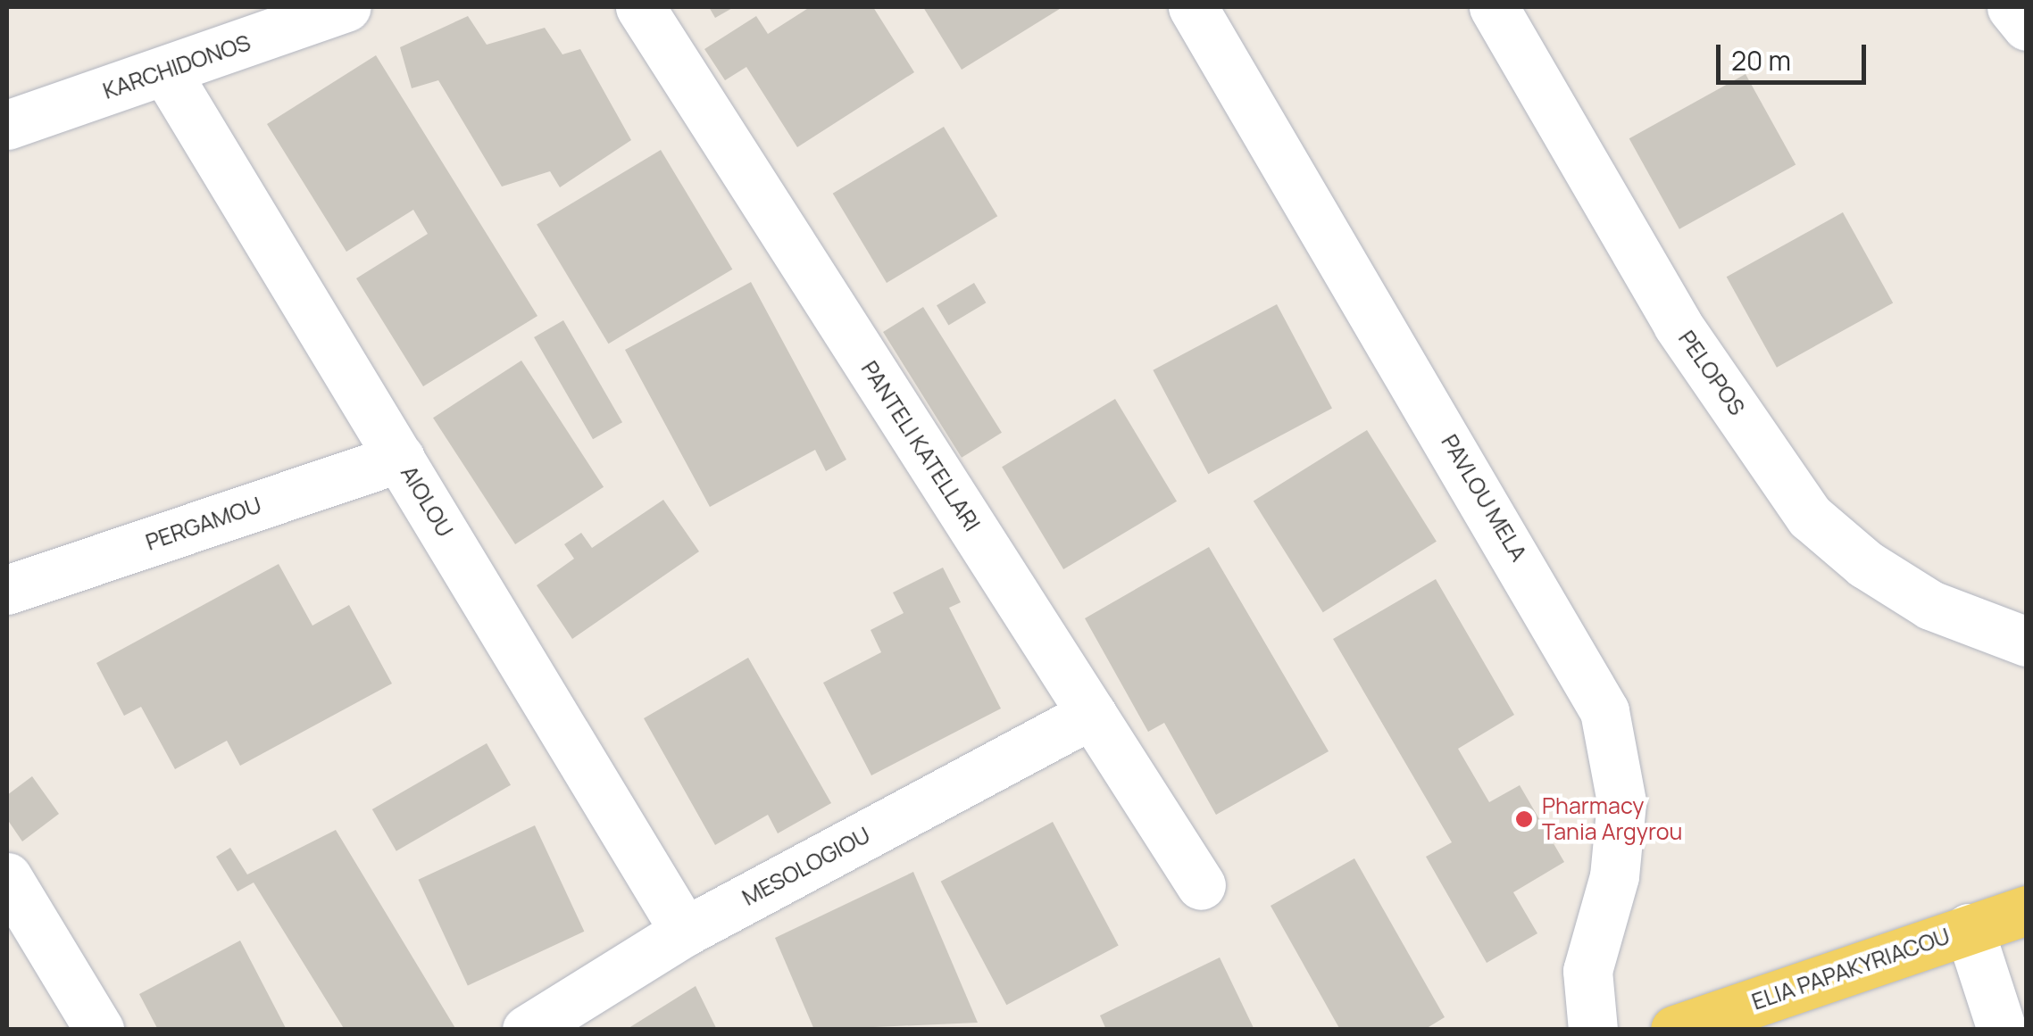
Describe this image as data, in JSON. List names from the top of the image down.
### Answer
{
  "streets": {
    "main road": ["ELIA PAPAKYRIACOU"],
    "street": [
      "KARCHIDONOS",
      "PELOPOS",
      "PANTELI KATELLARI",
      "PAVLOU MELA",
      "AIOLOU",
      "PERGAMOU",
      "MESOLOGIOU"
    ]
  },
  "crossings": [
    ["KARCHIDONOS", "AIOLOU"],
    ["PANTELI KATELLARI", "MESOLOGIOU"],
    ["AIOLOU", "PERGAMOU"],
    ["AIOLOU", "MESOLOGIOU"]
  ],
  "places": ["Pharmacy Tania Argyrou"],
  "scale_bar": "20 m"
}
